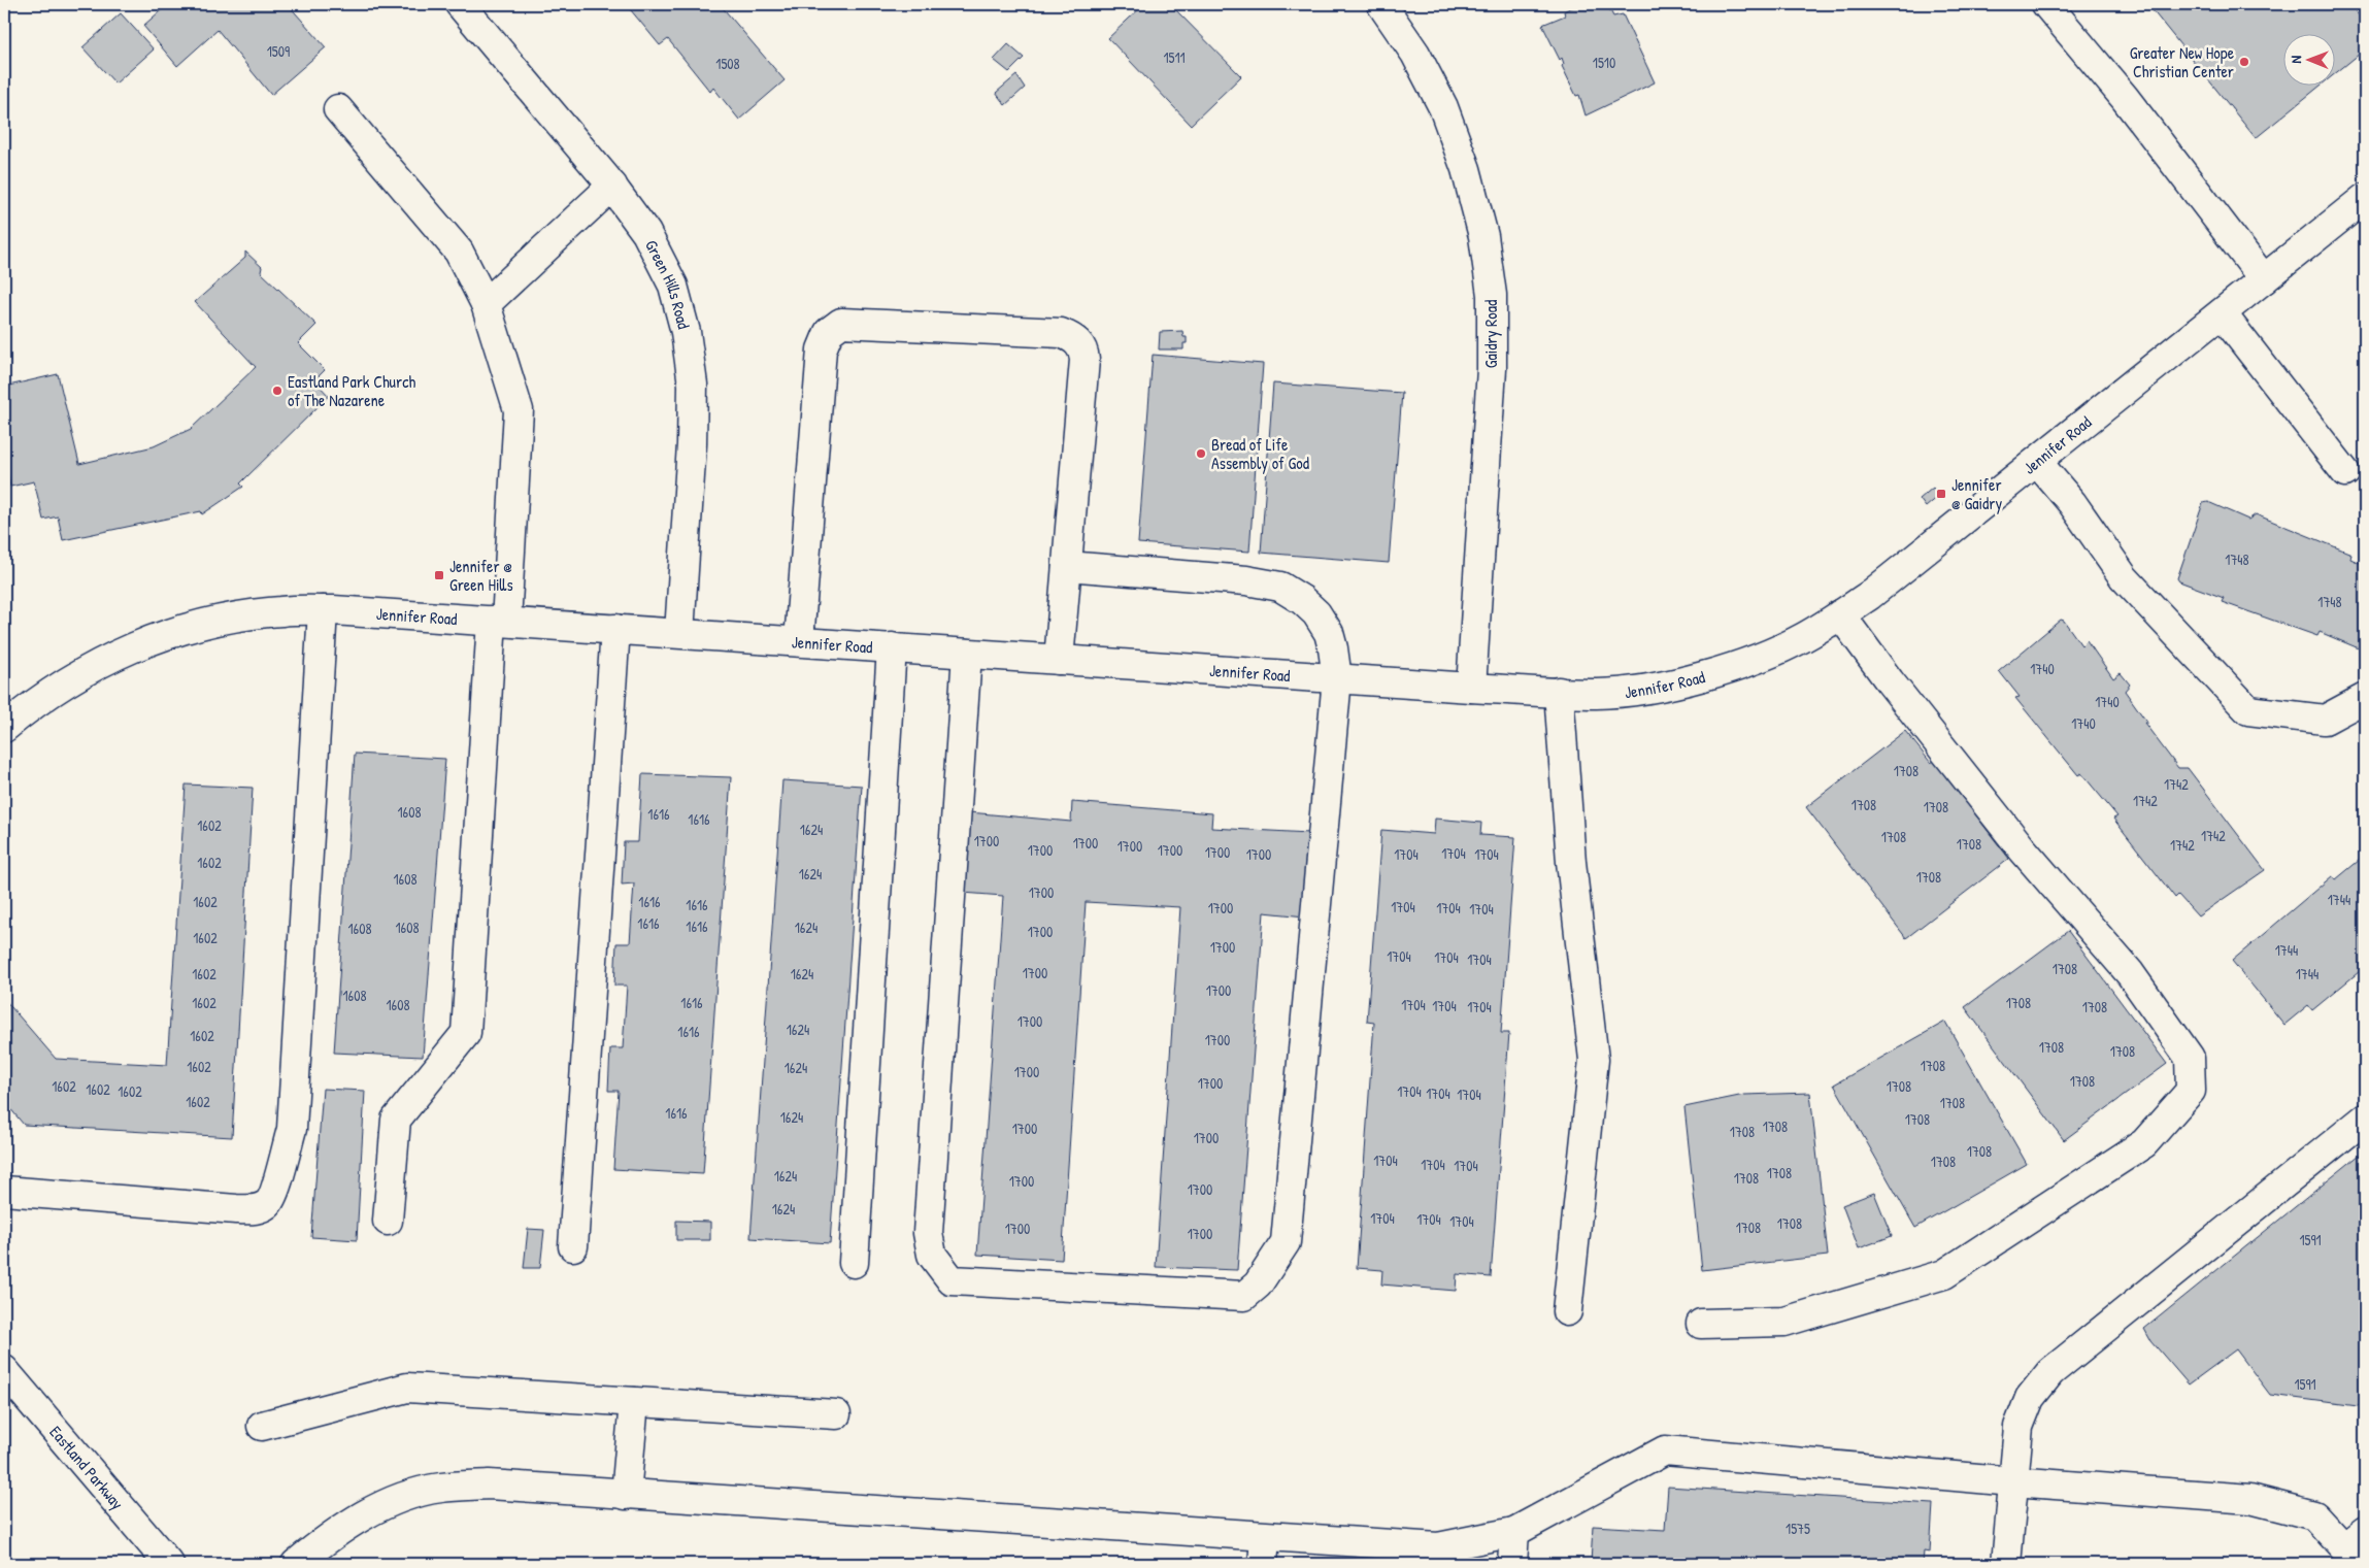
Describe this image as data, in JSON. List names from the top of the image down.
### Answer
{
  "streets": {
    "street": [
      "Green Hills Road",
      "Gaidry Road",
      "Jennifer Road",
      "Eastland Parkway"
    ]
  },
  "crossings": [
    ["Green Hills Road", "Jennifer Road"],
    ["Gaidry Road", "Jennifer Road"]
  ],
  "places": {
    "other": ["Greater New Hope Christian Center", "Eastland Park Church of The Nazarene", "Bread of Life Assembly of God"],
    "transit": ["Jennifer @ Gaidry", "Jennifer @ Green Hills"]
  },
  "house_numbers": [
    "1509",
    "1511",
    "1510",
    "1508",
    "1748",
    "1748",
    "1740",
    "1740",
    "1740",
    "1708",
    "1742",
    "1742",
    "1708",
    "1708",
    "1608",
    "1616",
    "1616",
    "1602",
    "1624",
    "1742",
    "1708",
    "1700",
    "1700",
    "1708",
    "1742",
    "1700",
    "1700",
    "1700",
    "1700",
    "1704",
    "1700",
    "1704",
    "1704",
    "1602",
    "1624",
    "1708",
    "1608",
    "1700",
    "1744",
    "1602",
    "1616",
    "1616",
    "1704",
    "1700",
    "1704",
    "1704",
    "1616",
    "1616",
    "1608",
    "1624",
    "1608",
    "1700",
    "1602",
    "1700",
    "1744",
    "1704",
    "1704",
    "1704",
    "1708",
    "1700",
    "1602",
    "1624",
    "1744",
    "1700",
    "1608",
    "1602",
    "1616",
    "1708",
    "1608",
    "1704",
    "1704",
    "1704",
    "1708",
    "1700",
    "1624",
    "1616",
    "1602",
    "1700",
    "1708",
    "1708",
    "1708",
    "1602",
    "1624",
    "1700",
    "1708",
    "1700",
    "1602",
    "1708",
    "1602",
    "1602",
    "1704",
    "1704",
    "1704",
    "1602",
    "1708",
    "1616",
    "1624",
    "1708",
    "1708",
    "1700",
    "1708",
    "1700",
    "1708",
    "1704",
    "1708",
    "1704",
    "1704",
    "1708",
    "1624",
    "1708",
    "1700",
    "1700",
    "1624",
    "1704",
    "1704",
    "1704",
    "1708",
    "1708",
    "1700",
    "1700",
    "1591",
    "1591",
    "1575"
  ],
  "north": "left"
}
